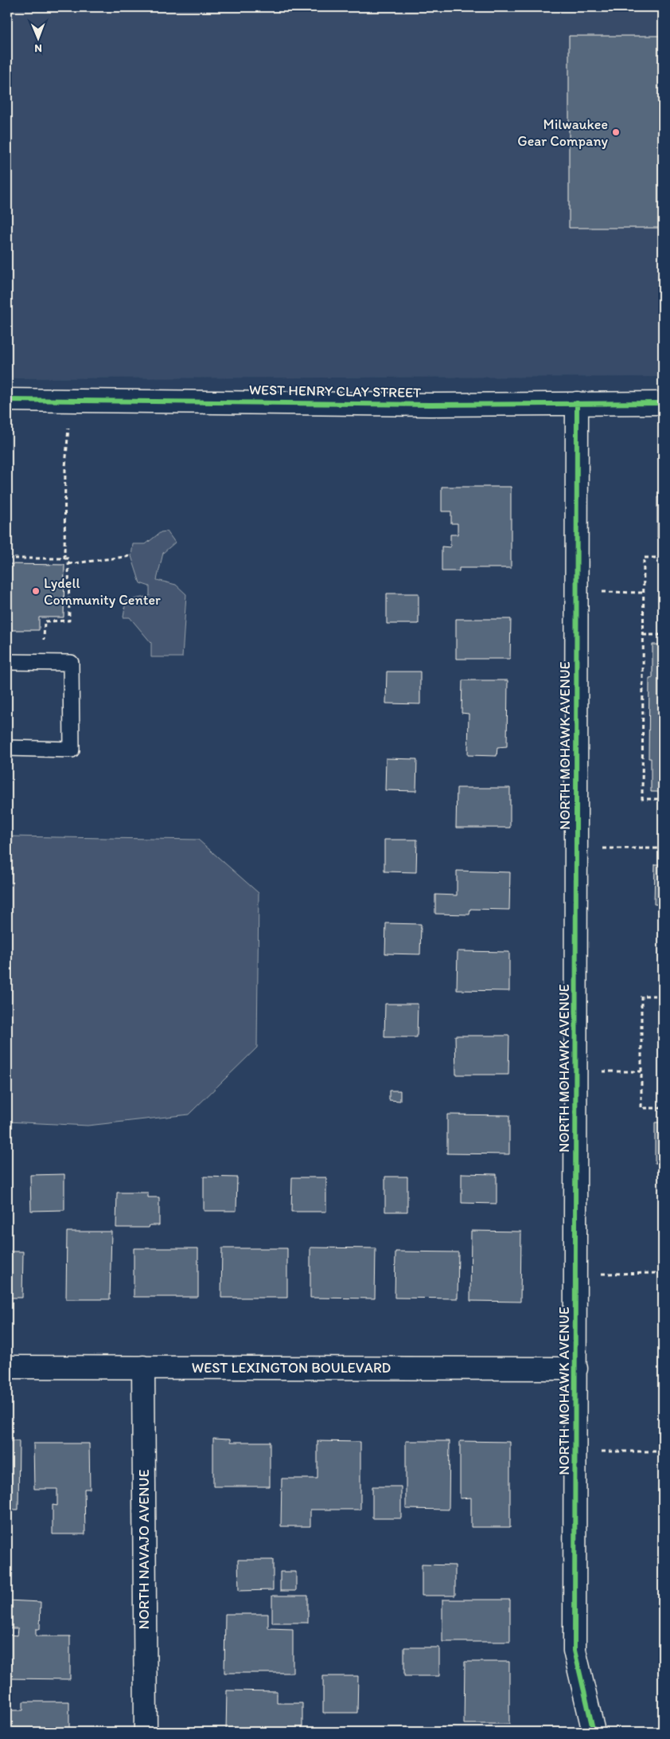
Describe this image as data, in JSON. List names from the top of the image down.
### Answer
{
  "streets": {
    "street": [
      "WEST HENRY CLAY STREET",
      "NORTH MOHAWK AVENUE",
      "WEST LEXINGTON BOULEVARD",
      "NORTH NAVAJO AVENUE"
    ]
  },
  "crossings": [
    ["WEST HENRY CLAY STREET", "NORTH MOHAWK AVENUE"],
    ["NORTH MOHAWK AVENUE", "WEST LEXINGTON BOULEVARD"],
    ["WEST LEXINGTON BOULEVARD", "NORTH NAVAJO AVENUE"]
  ],
  "places": ["Milwaukee Gear Company", "Lydell Community Center"],
  "north": "bottom"
}
